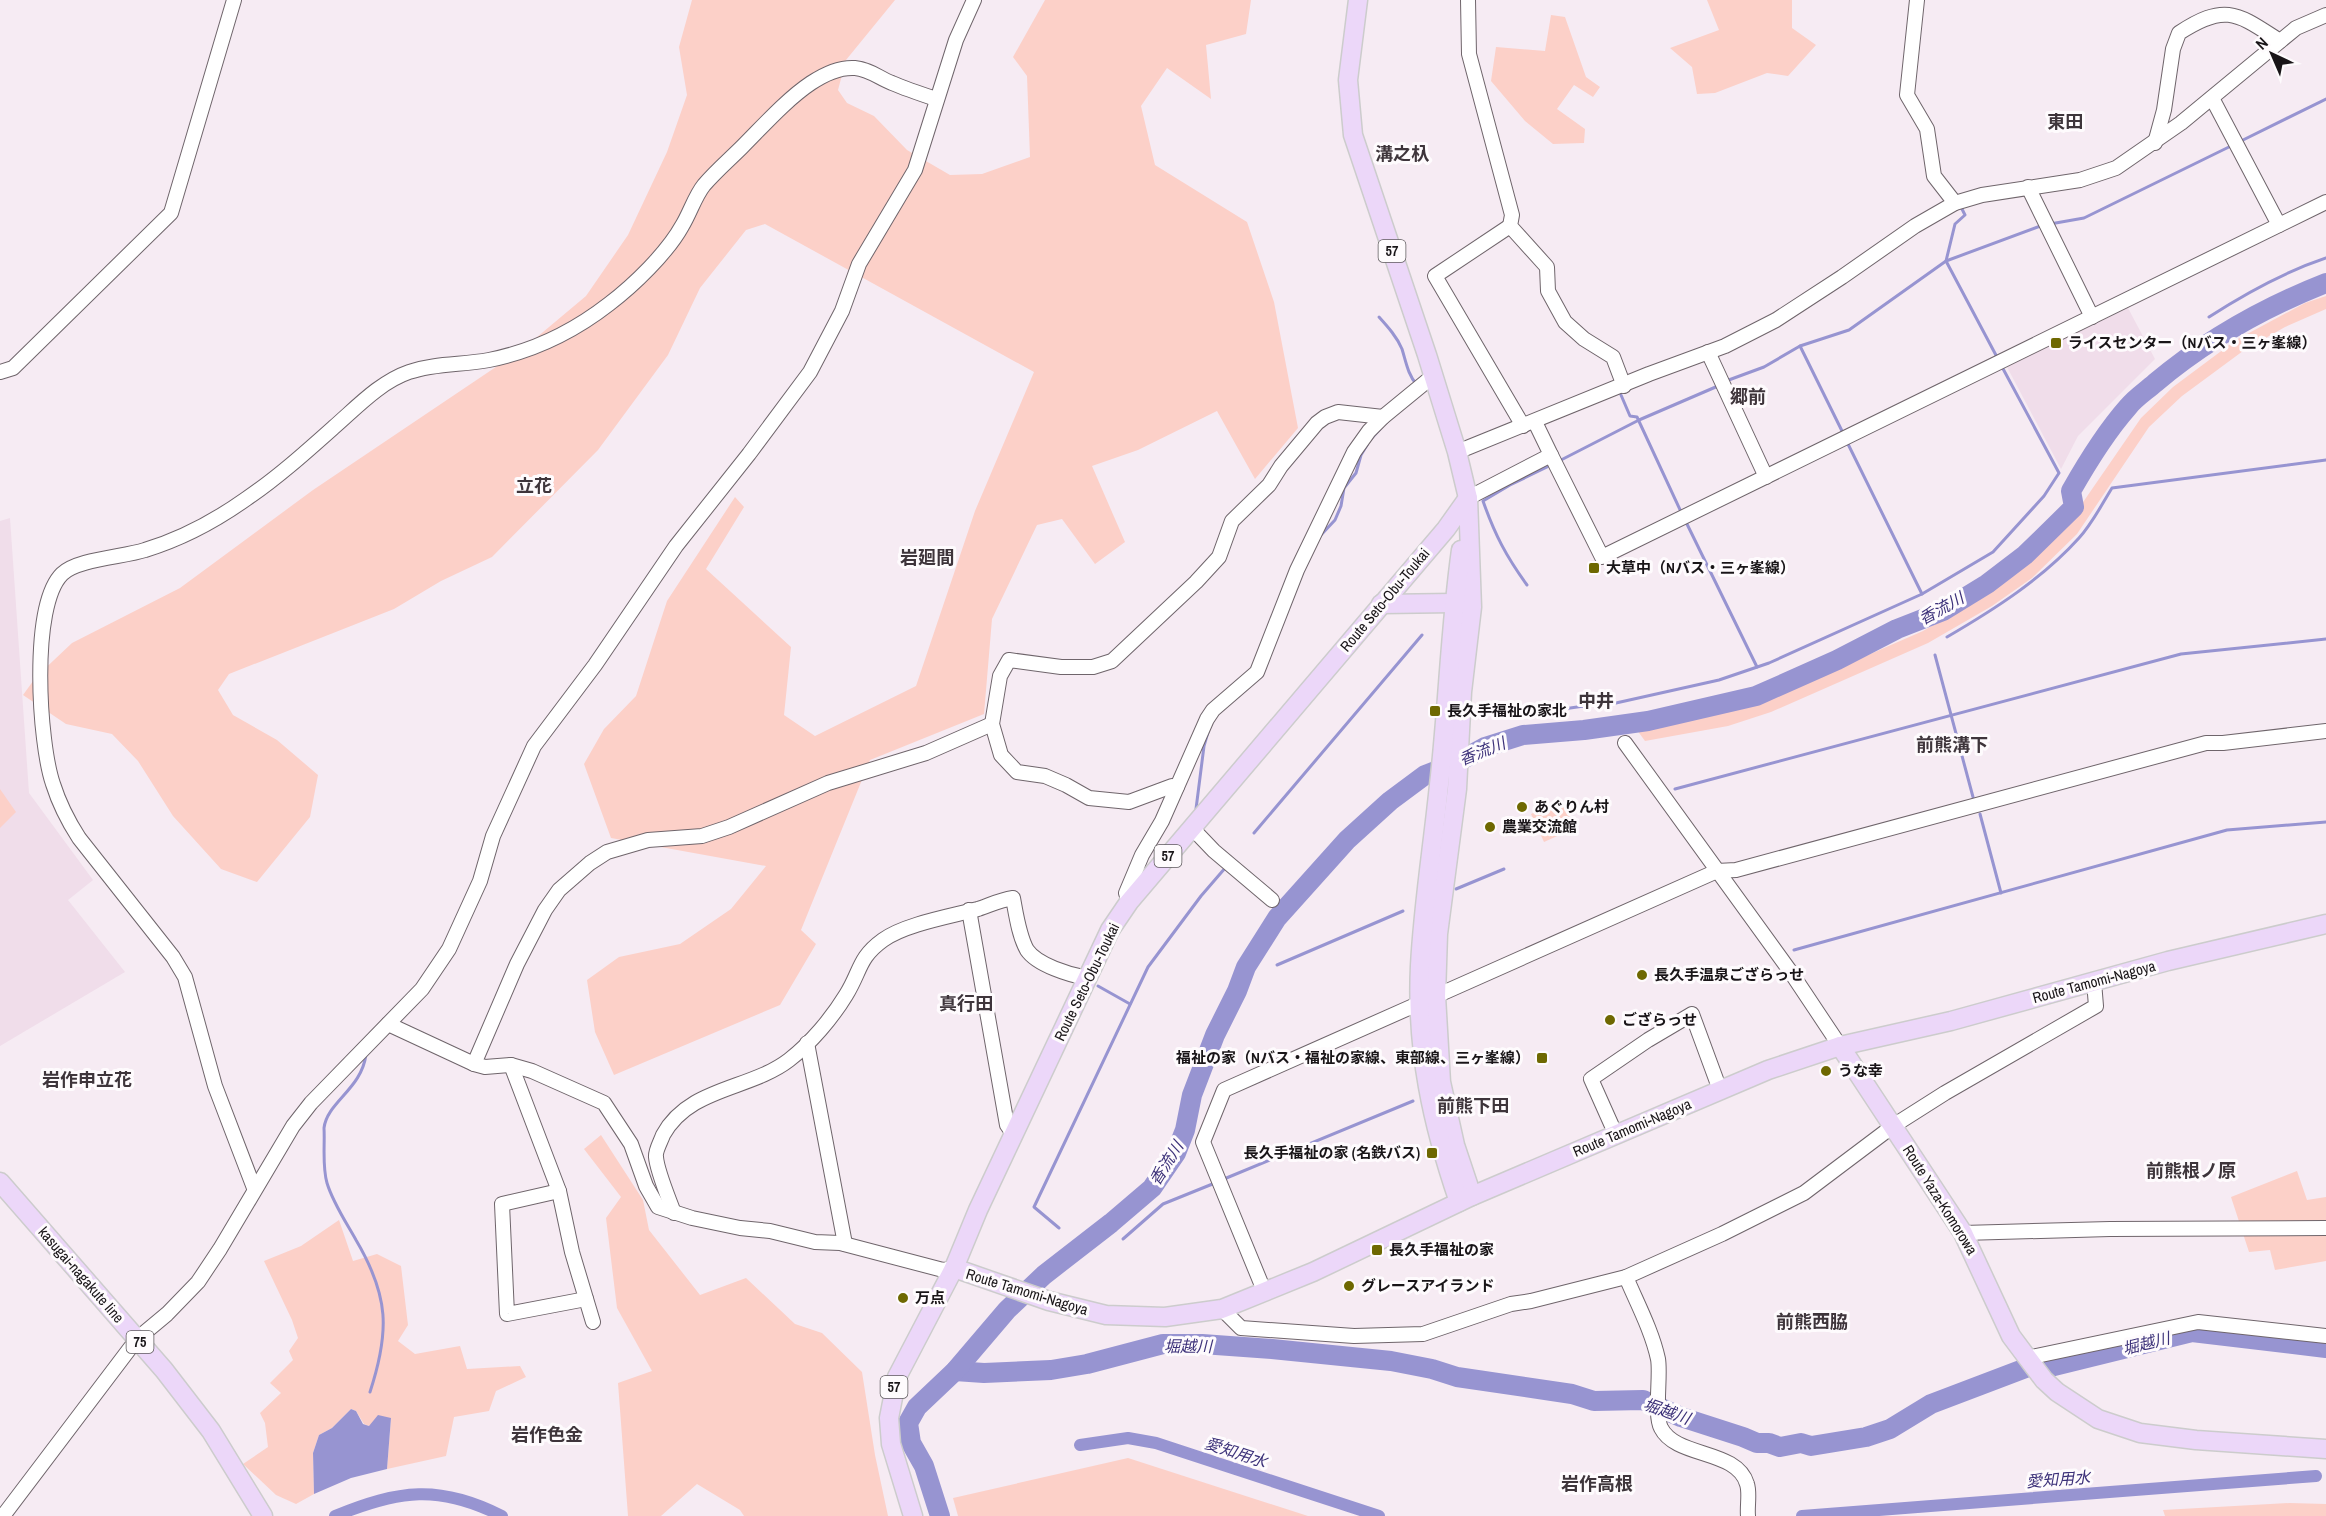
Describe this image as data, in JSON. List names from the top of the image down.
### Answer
{
  "streets": {
    "main road": [
      "57",
      "Route Seto-Obu-Toukai",
      "Route Tamomi-Nagoya",
      "Route Yaza-Komorowa",
      "kasugai-nagakute line",
      "75"
    ]
  },
  "crossings": [
    ["57", "Route Seto-Obu-Toukai"],
    ["57", "Route Tamomi-Nagoya"],
    ["Route Seto-Obu-Toukai", "Route Tamomi-Nagoya"],
    ["Route Tamomi-Nagoya", "Route Yaza-Komorowa"]
  ],
  "districts": [
    "東田",
    "溝之杁",
    "郷前",
    "立花",
    "岩廻間",
    "中井",
    "前熊溝下",
    "真行田",
    "岩作申立花",
    "前熊下田",
    "前熊根ノ原",
    "前熊西脇",
    "岩作色金",
    "岩作高根"
  ],
  "water": ["香流川", "堀越川", "愛知用水"],
  "places": {
    "transit": [
      "ライスセンター（Nバス・三ヶ峯線）",
      "大草中（Nバス・三ヶ峯線）",
      "長久手福祉の家北",
      "福祉の家（Nバス・福祉の家線、東部線、三ヶ峯線）",
      "長久手福祉の家 (名鉄バス)",
      "長久手福祉の家"
    ],
    "other": [
      "あぐりん村",
      "農業交流館",
      "長久手温泉ござらっせ",
      "ござらっせ",
      "うな幸",
      "グレースアイランド",
      "万点"
    ]
  },
  "north": "top left"
}
